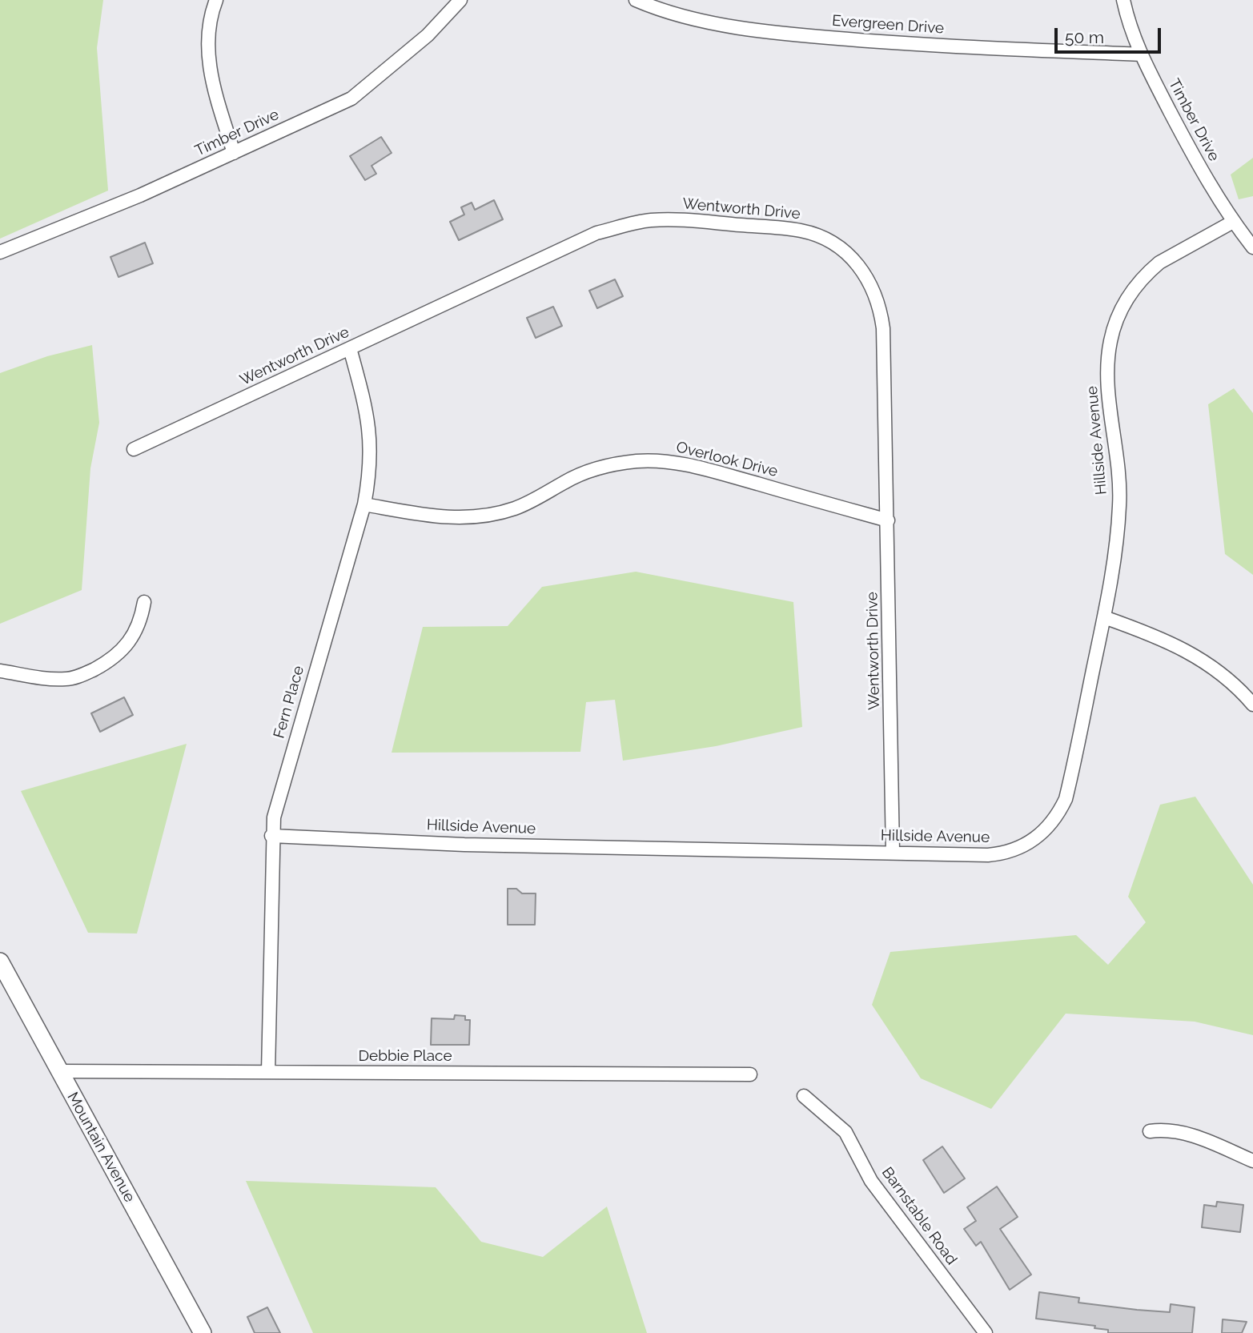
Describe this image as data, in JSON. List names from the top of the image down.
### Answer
{
  "streets": {
    "main road": ["Mountain Avenue"],
    "street": [
      "Evergreen Drive",
      "Timber Drive",
      "Wentworth Drive",
      "Hillside Avenue",
      "Overlook Drive",
      "Fern Place",
      "Debbie Place",
      "Barnstable Road"
    ]
  },
  "crossings": [
    ["Evergreen Drive", "Timber Drive"],
    ["Timber Drive", "Hillside Avenue"],
    ["Wentworth Drive", "Hillside Avenue"],
    ["Wentworth Drive", "Overlook Drive"],
    ["Wentworth Drive", "Fern Place"],
    ["Hillside Avenue", "Fern Place"],
    ["Overlook Drive", "Fern Place"],
    ["Fern Place", "Debbie Place"],
    ["Debbie Place", "Mountain Avenue"]
  ],
  "scale_bar": "50 m"
}
